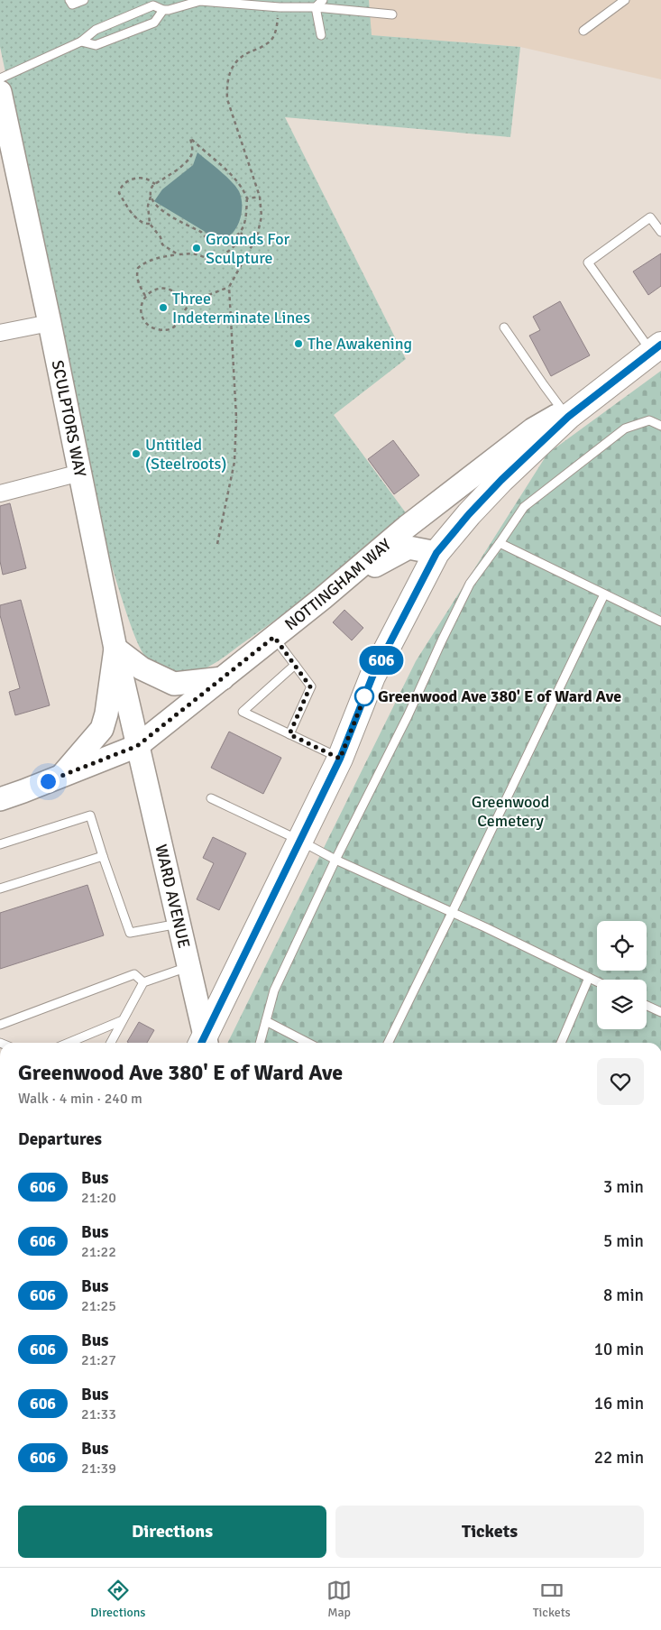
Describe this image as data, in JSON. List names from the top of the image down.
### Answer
{
  "streets": {
    "main road": ["NOTTINGHAM WAY"],
    "street": ["SCULPTORS WAY", "WARD AVENUE"]
  },
  "crossings": [
    ["SCULPTORS WAY", "NOTTINGHAM WAY"],
    ["SCULPTORS WAY", "WARD AVENUE"],
    ["NOTTINGHAM WAY", "WARD AVENUE"]
  ],
  "parks": ["Greenwood Cemetery"],
  "places": [
    "Grounds For Sculpture",
    "Three Indeterminate Lines",
    "The Awakening",
    "Untitled (Steelroots)",
    "Greenwood Ave 380' E of Ward Ave"
  ],
  "lines": ["bus line 606"],
  "page": {
    "on_map": "606",
    "heading": [
      ["Greenwood Ave 380' E of Ward Ave", "Walk · 4 min · 240 m"],
      "Departures"
    ],
    "list": [
      {
        "mark": "606",
        "name": "Bus",
        "note": "21:20",
        "value": "3 min"
      },
      {
        "mark": "606",
        "name": "Bus",
        "note": "21:22",
        "value": "5 min"
      },
      {
        "mark": "606",
        "name": "Bus",
        "note": "21:25",
        "value": "8 min"
      },
      {
        "mark": "606",
        "name": "Bus",
        "note": "21:27",
        "value": "10 min"
      },
      {
        "mark": "606",
        "name": "Bus",
        "note": "21:33",
        "value": "16 min"
      },
      {
        "mark": "606",
        "name": "Bus",
        "note": "21:39",
        "value": "22 min"
      }
    ],
    "buttons": ["Directions", "Tickets"],
    "tabs": ["Directions", "Map", "Tickets"]
  }
}
